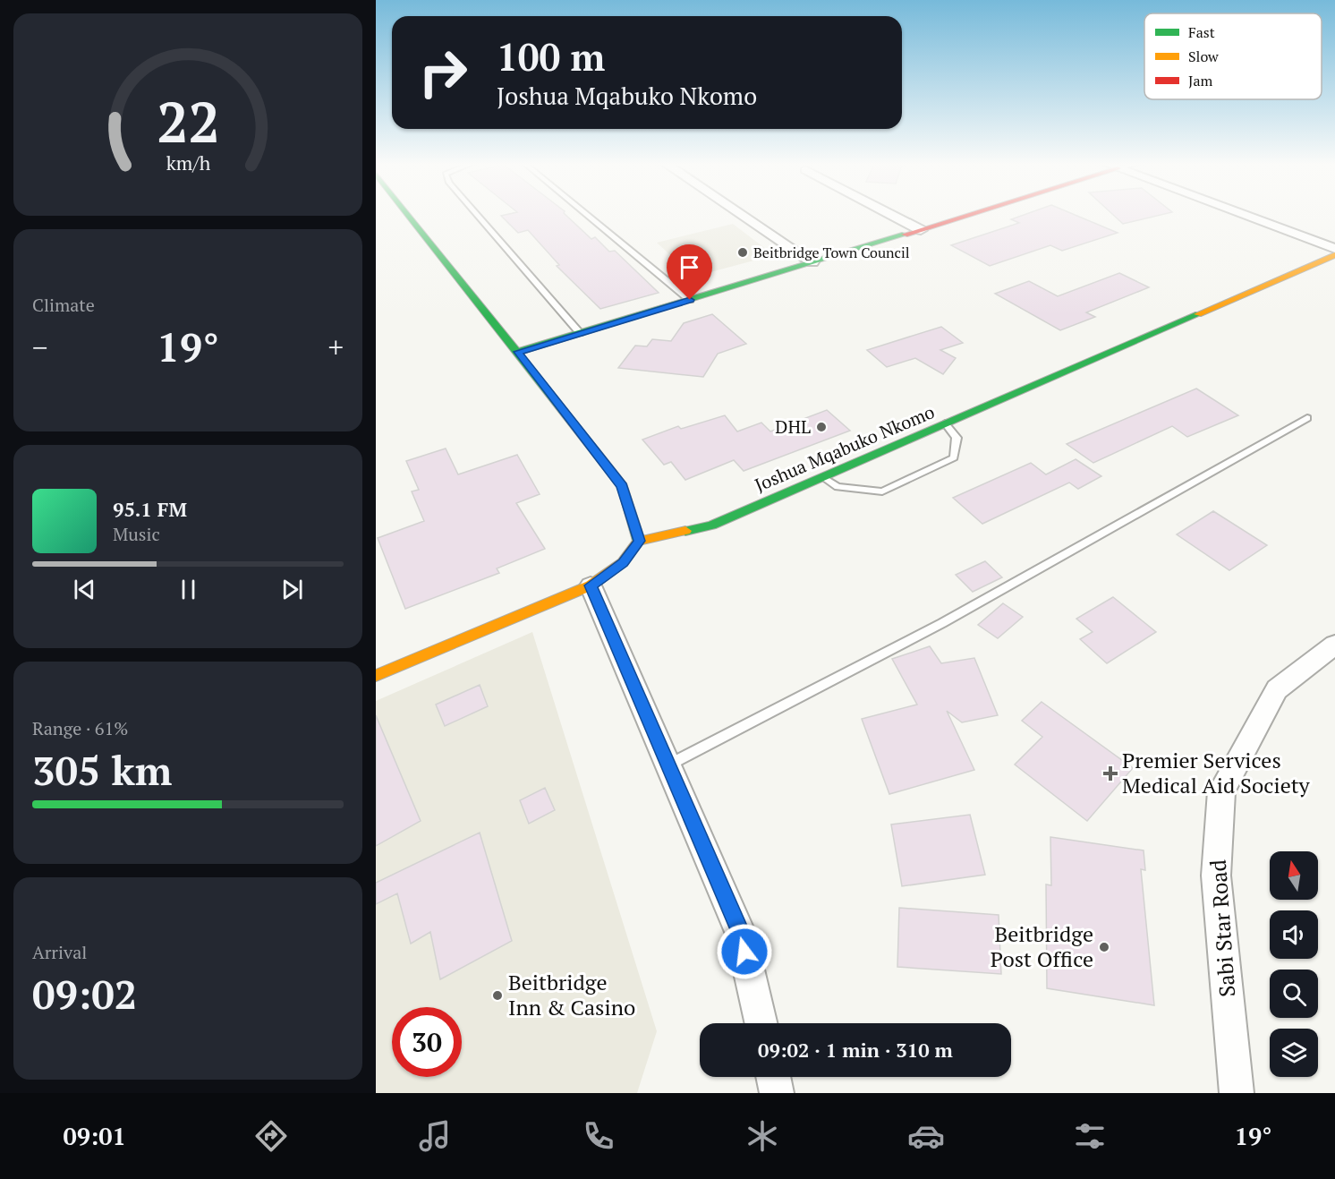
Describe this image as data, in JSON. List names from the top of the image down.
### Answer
{
  "streets": {
    "street": ["Joshua Mqabuko Nkomo", "Sabi Star Road"]
  },
  "places": {
    "other": [
      "Beitbridge Town Council",
      "DHL",
      "Beitbridge Post Office",
      "Beitbridge Inn & Casino"
    ],
    "health": ["Premier Services Medical Aid Society"]
  },
  "legend": ["Fast", "Slow", "Jam"],
  "north": "top",
  "page": {
    "turn": ["100 m", "Joshua Mqabuko Nkomo"],
    "tile": [
      "Climate",
      ["Range · 61%", "305 km"],
      ["Arrival", "09:02"]
    ],
    "heat": ["−", "19°", "+"],
    "song": ["95.1 FM", "Music"],
    "limit": "30",
    "trip": "09:02 · 1 min · 310 m",
    "tabs": ["09:01", "19°"],
    "gauge": ["22", "km/h"]
  }
}
